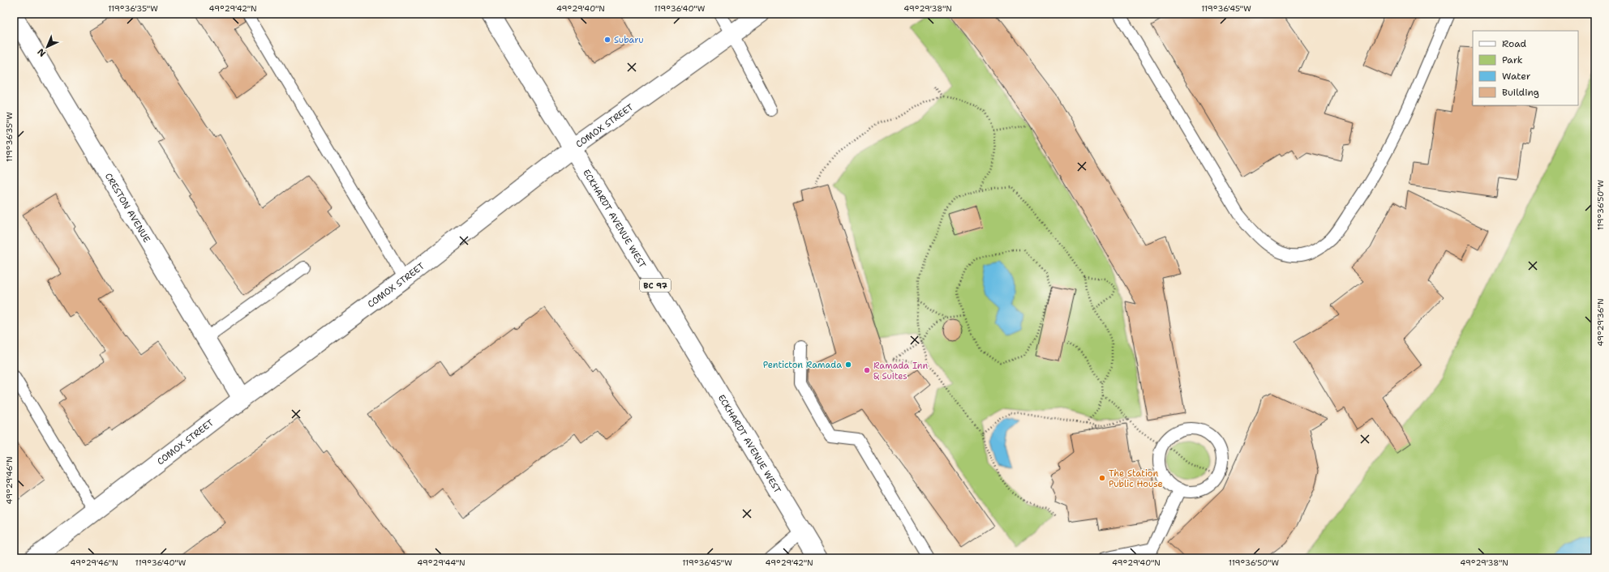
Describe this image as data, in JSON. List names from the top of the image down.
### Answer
{
  "streets": {
    "main road": [
      "COMOX STREET",
      "CRESTON AVENUE",
      "ECKHARDT AVENUE WEST",
      "BC 97"
    ]
  },
  "crossings": [
    ["COMOX STREET", "CRESTON AVENUE"],
    ["COMOX STREET", "ECKHARDT AVENUE WEST"]
  ],
  "places": [
    "Subaru",
    "Penticton Ramada",
    "Ramada Inn & Suites",
    "The Station Public House"
  ],
  "legend": [
    "Road",
    "Park",
    "Water",
    "Building"
  ],
  "north": "bottom left",
  "coordinates": [
    "119°36'35\"W",
    "49°29'42\"N",
    "49°29'40\"N",
    "119°36'40\"W",
    "49°29'38\"N",
    "119°36'45\"W",
    "119°36'50\"W",
    "49°29'36\"N",
    "49°29'46\"N",
    "49°29'44\"N"
  ]
}
